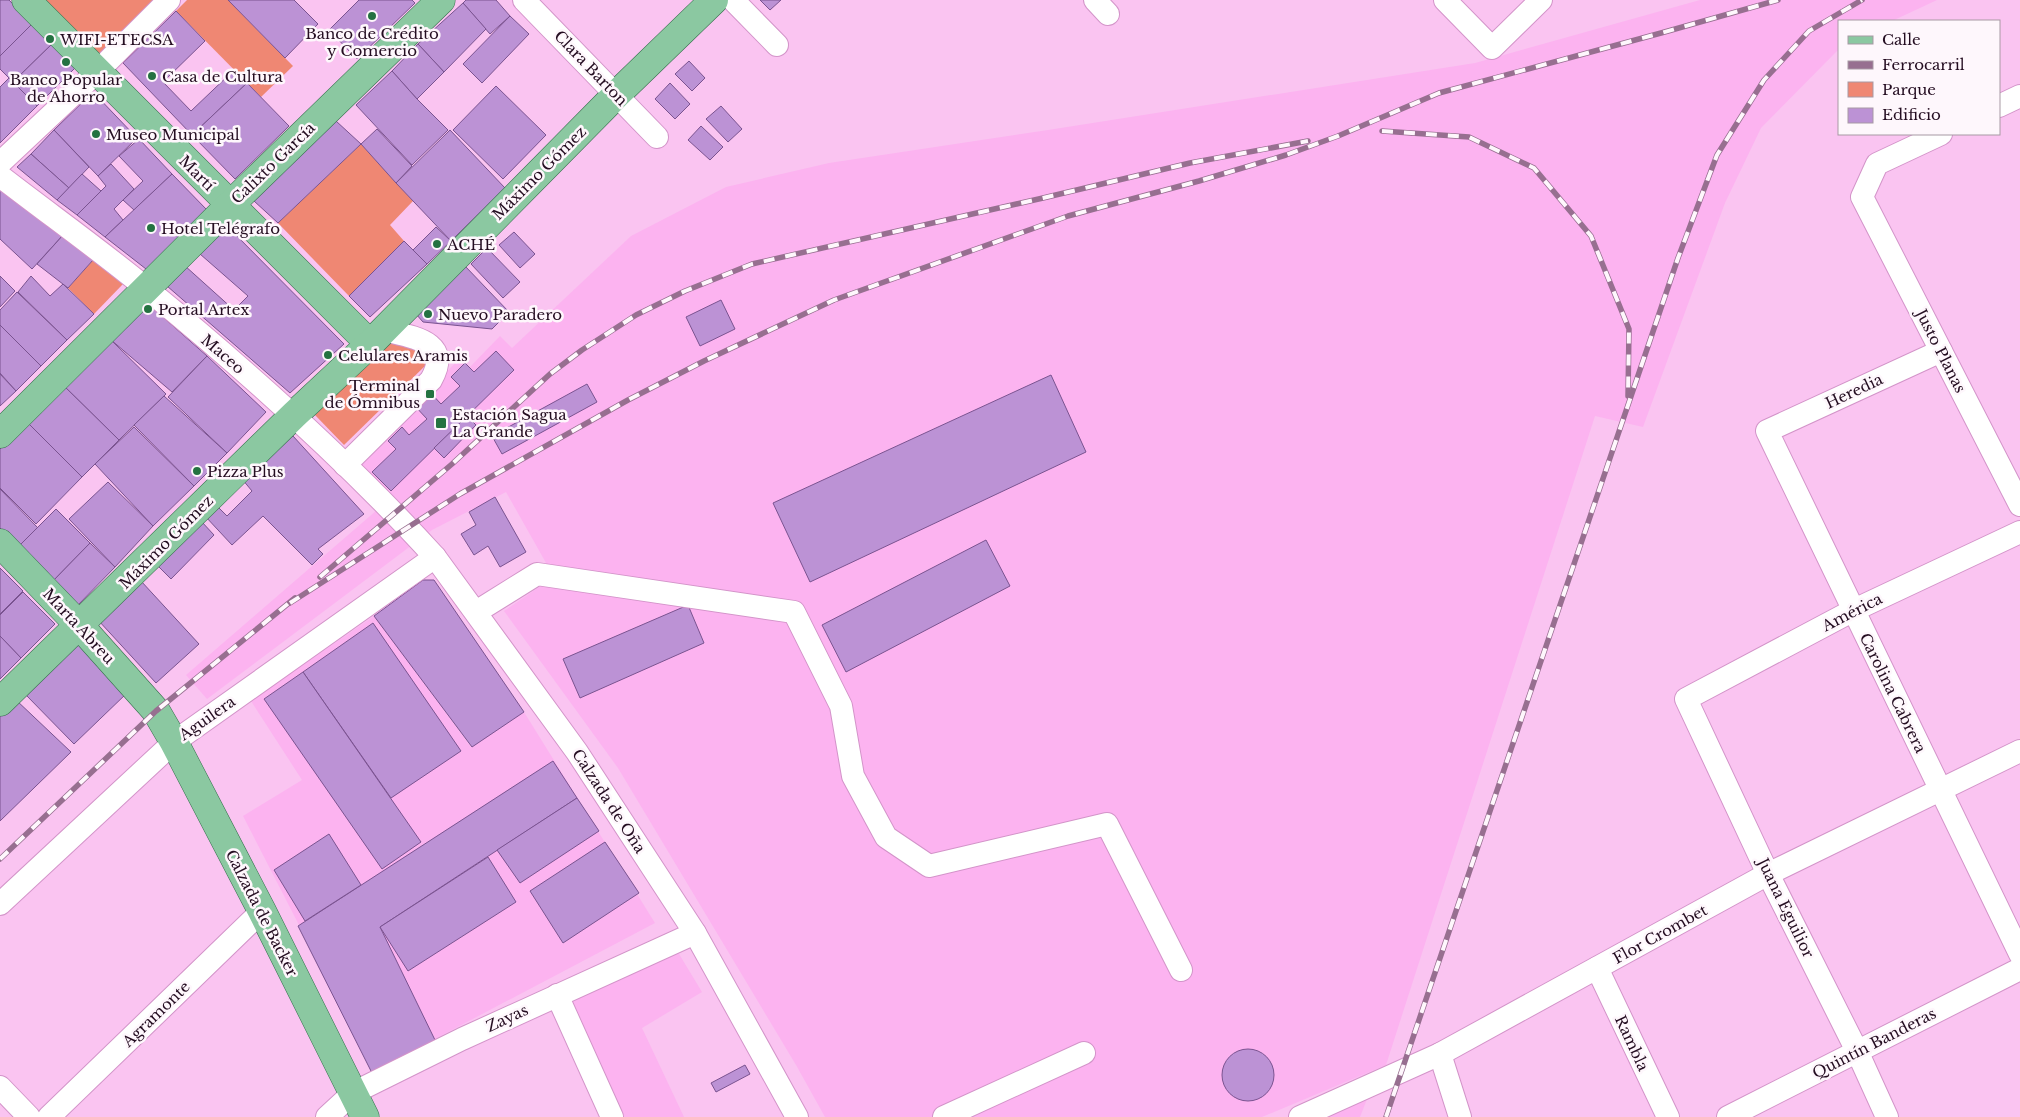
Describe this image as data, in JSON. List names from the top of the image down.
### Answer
{
  "streets": {
    "main road": [
      "Calixto García",
      "Martí",
      "Máximo Gómez",
      "Marta Abreu",
      "Calzada de Backer"
    ],
    "street": [
      "Clara Barton",
      "Justo Planas",
      "Maceo",
      "Heredia",
      "América",
      "Carolina Cabrera",
      "Aguilera",
      "Calzada de Oña",
      "Juana Eguilior",
      "Flor Crombet",
      "Agramonte",
      "Zayas",
      "Rambla",
      "Quintín Banderas"
    ]
  },
  "crossings": [
    ["Clara Barton", "Máximo Gómez"],
    ["Calixto García", "Martí"],
    ["Calixto García", "Maceo"],
    ["Martí", "Máximo Gómez"],
    ["Máximo Gómez", "Maceo"],
    ["Máximo Gómez", "Marta Abreu"],
    ["Justo Planas", "Heredia"],
    ["Maceo", "Calzada de Oña"],
    ["Heredia", "Carolina Cabrera"],
    ["América", "Carolina Cabrera"],
    ["América", "Juana Eguilior"],
    ["Marta Abreu", "Calzada de Backer"],
    ["Carolina Cabrera", "Flor Crombet"],
    ["Aguilera", "Calzada de Oña"],
    ["Aguilera", "Calzada de Backer"],
    ["Calzada de Oña", "Zayas"],
    ["Juana Eguilior", "Flor Crombet"],
    ["Juana Eguilior", "Quintín Banderas"],
    ["Calzada de Backer", "Agramonte"],
    ["Calzada de Backer", "Zayas"],
    ["Flor Crombet", "Rambla"]
  ],
  "places": {
    "other": [
      "Banco de Crédito y Comercio",
      "WIFI-ETECSA",
      "Banco Popular de Ahorro",
      "Casa de Cultura",
      "Museo Municipal",
      "Hotel Telégrafo",
      "ACHÉ",
      "Portal Artex",
      "Nuevo Paradero",
      "Celulares Aramis",
      "Pizza Plus"
    ],
    "transit": ["Terminal de Ómnibus", "Estación Sagua La Grande"]
  },
  "legend": [
    "Calle",
    "Ferrocarril",
    "Parque",
    "Edificio"
  ]
}
